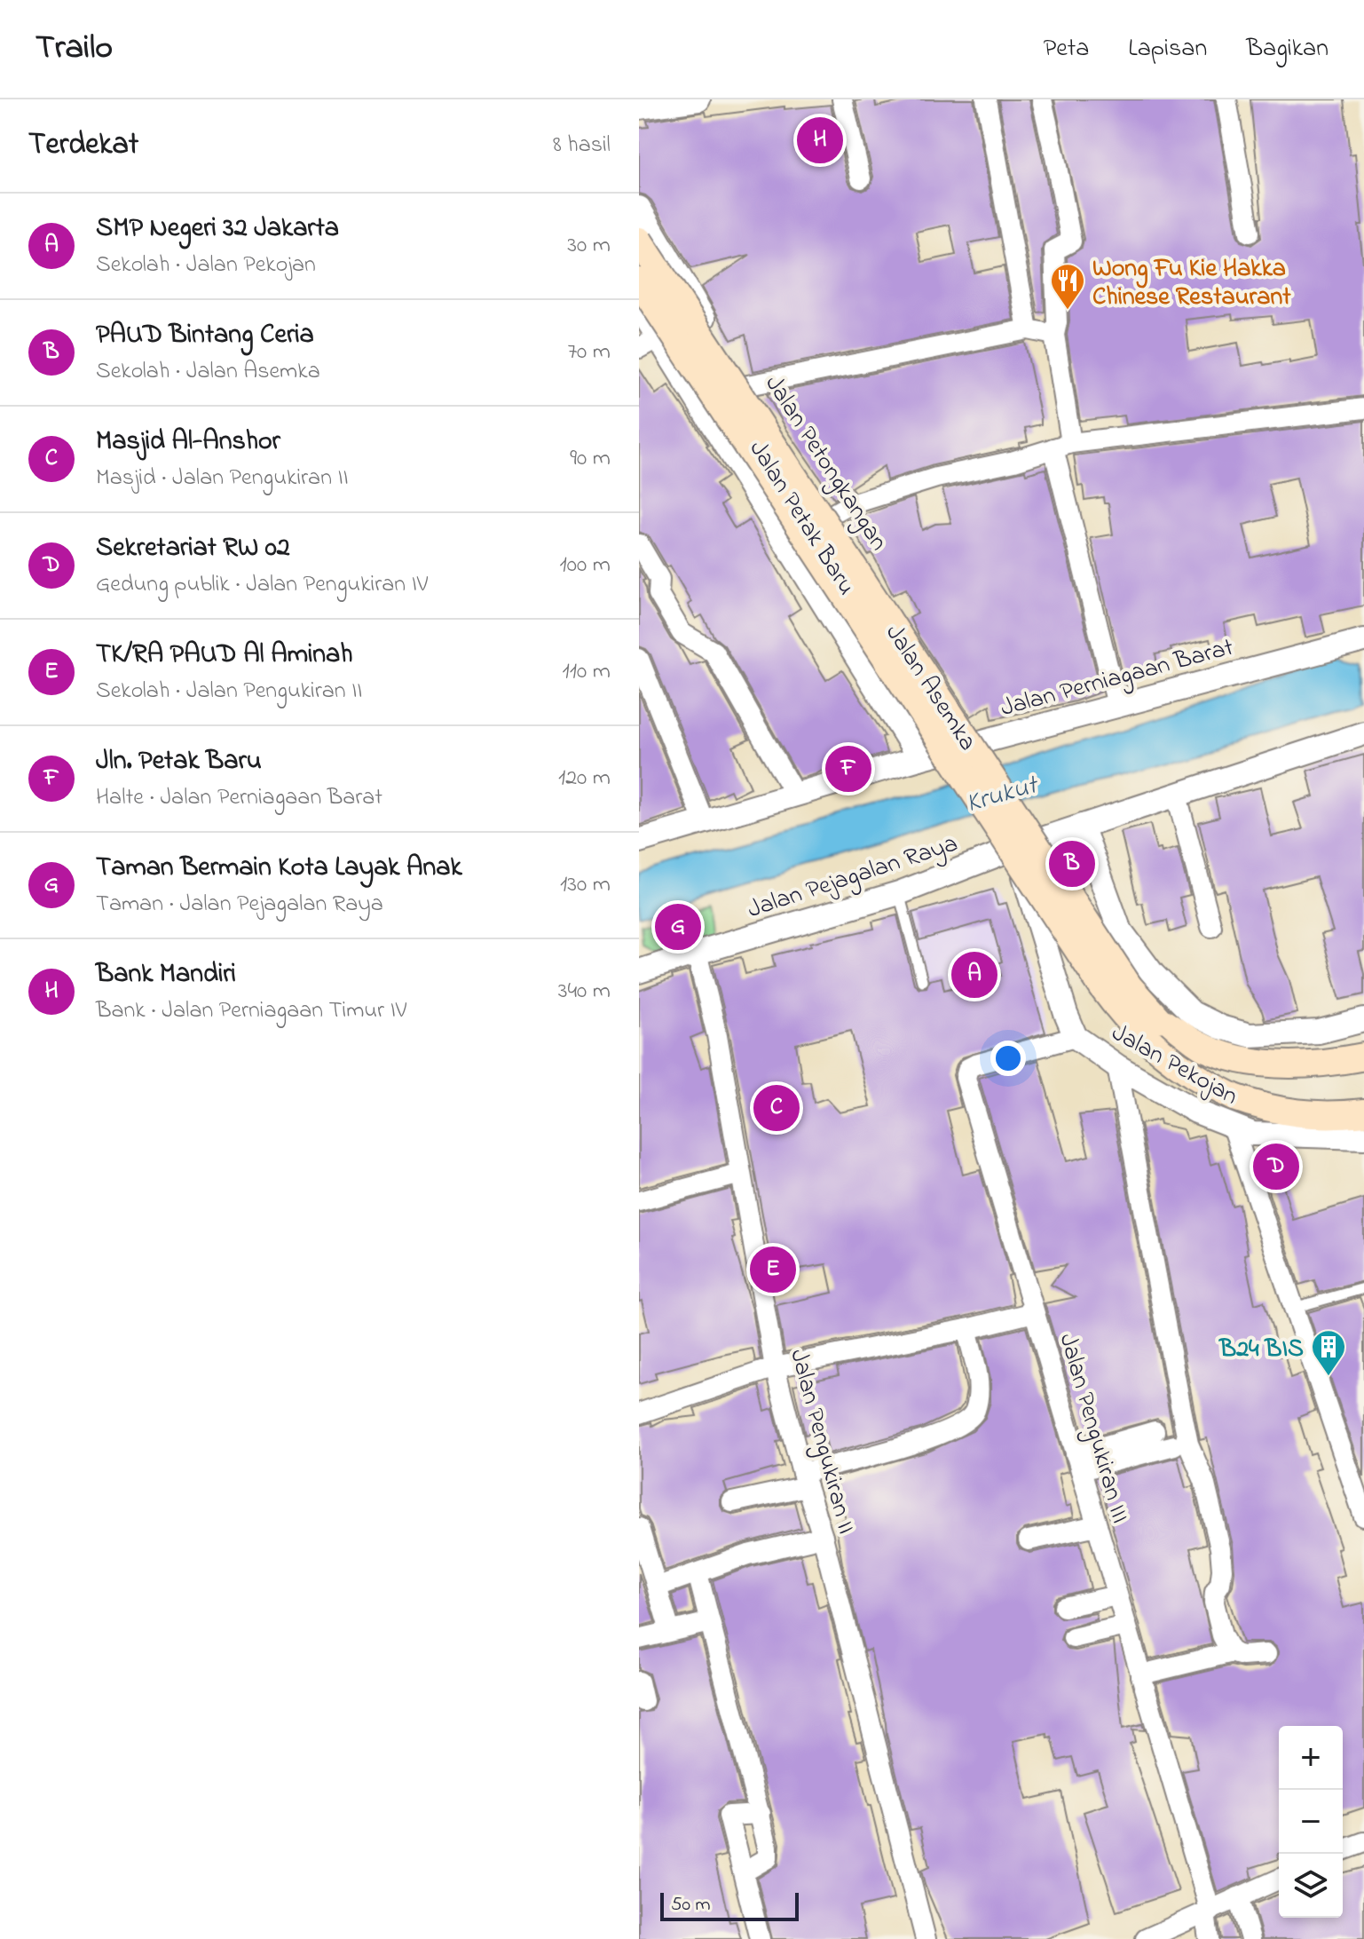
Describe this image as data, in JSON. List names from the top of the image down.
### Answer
{
  "streets": {
    "main road": ["Jalan Asemka"],
    "street": [
      "Jalan Petongkangan",
      "Jalan Petak Baru",
      "Jalan Perniagaan Barat",
      "Jalan Pejagalan Raya",
      "Jalan Pekojan",
      "Jalan Pengukiran III",
      "Jalan Pengukiran II"
    ]
  },
  "crossings": [
    ["Jalan Petongkangan", "Jalan Perniagaan Barat"],
    ["Jalan Petak Baru", "Jalan Perniagaan Barat"],
    ["Jalan Pejagalan Raya", "Jalan Pekojan"],
    ["Jalan Pejagalan Raya", "Jalan Pengukiran II"],
    ["Jalan Pekojan", "Jalan Pengukiran III"]
  ],
  "water": ["Krukut"],
  "places": {
    "restaurant": ["Wong Fu Kie Hakka Chinese Restaurant"],
    "building": ["B24 BIS"]
  },
  "scale_bar": "50 m",
  "page": {
    "header": "Trailo",
    "nav": ["Peta", "Lapisan", "Bagikan"],
    "heading": ["Terdekat", "8 hasil"],
    "pins": [
      "H",
      "F",
      "B",
      "G",
      "A",
      "C",
      "D",
      "E"
    ],
    "list": [
      {
        "mark": "A",
        "name": "SMP Negeri 32 Jakarta",
        "note": "Sekolah · Jalan Pekojan",
        "value": "30 m"
      },
      {
        "mark": "B",
        "name": "PAUD Bintang Ceria",
        "note": "Sekolah · Jalan Asemka",
        "value": "70 m"
      },
      {
        "mark": "C",
        "name": "Masjid Al-Anshor",
        "note": "Masjid · Jalan Pengukiran II",
        "value": "90 m"
      },
      {
        "mark": "D",
        "name": "Sekretariat RW 02",
        "note": "Gedung publik · Jalan Pengukiran IV",
        "value": "100 m"
      },
      {
        "mark": "E",
        "name": "TK/RA PAUD Al Aminah",
        "note": "Sekolah · Jalan Pengukiran II",
        "value": "110 m"
      },
      {
        "mark": "F",
        "name": "Jln. Petak Baru",
        "note": "Halte · Jalan Perniagaan Barat",
        "value": "120 m"
      },
      {
        "mark": "G",
        "name": "Taman Bermain Kota Layak Anak",
        "note": "Taman · Jalan Pejagalan Raya",
        "value": "130 m"
      },
      {
        "mark": "H",
        "name": "Bank Mandiri",
        "note": "Bank · Jalan Perniagaan Timur IV",
        "value": "340 m"
      }
    ],
    "map_buttons": ["+", "−"],
    "scale": "50 m"
  }
}
